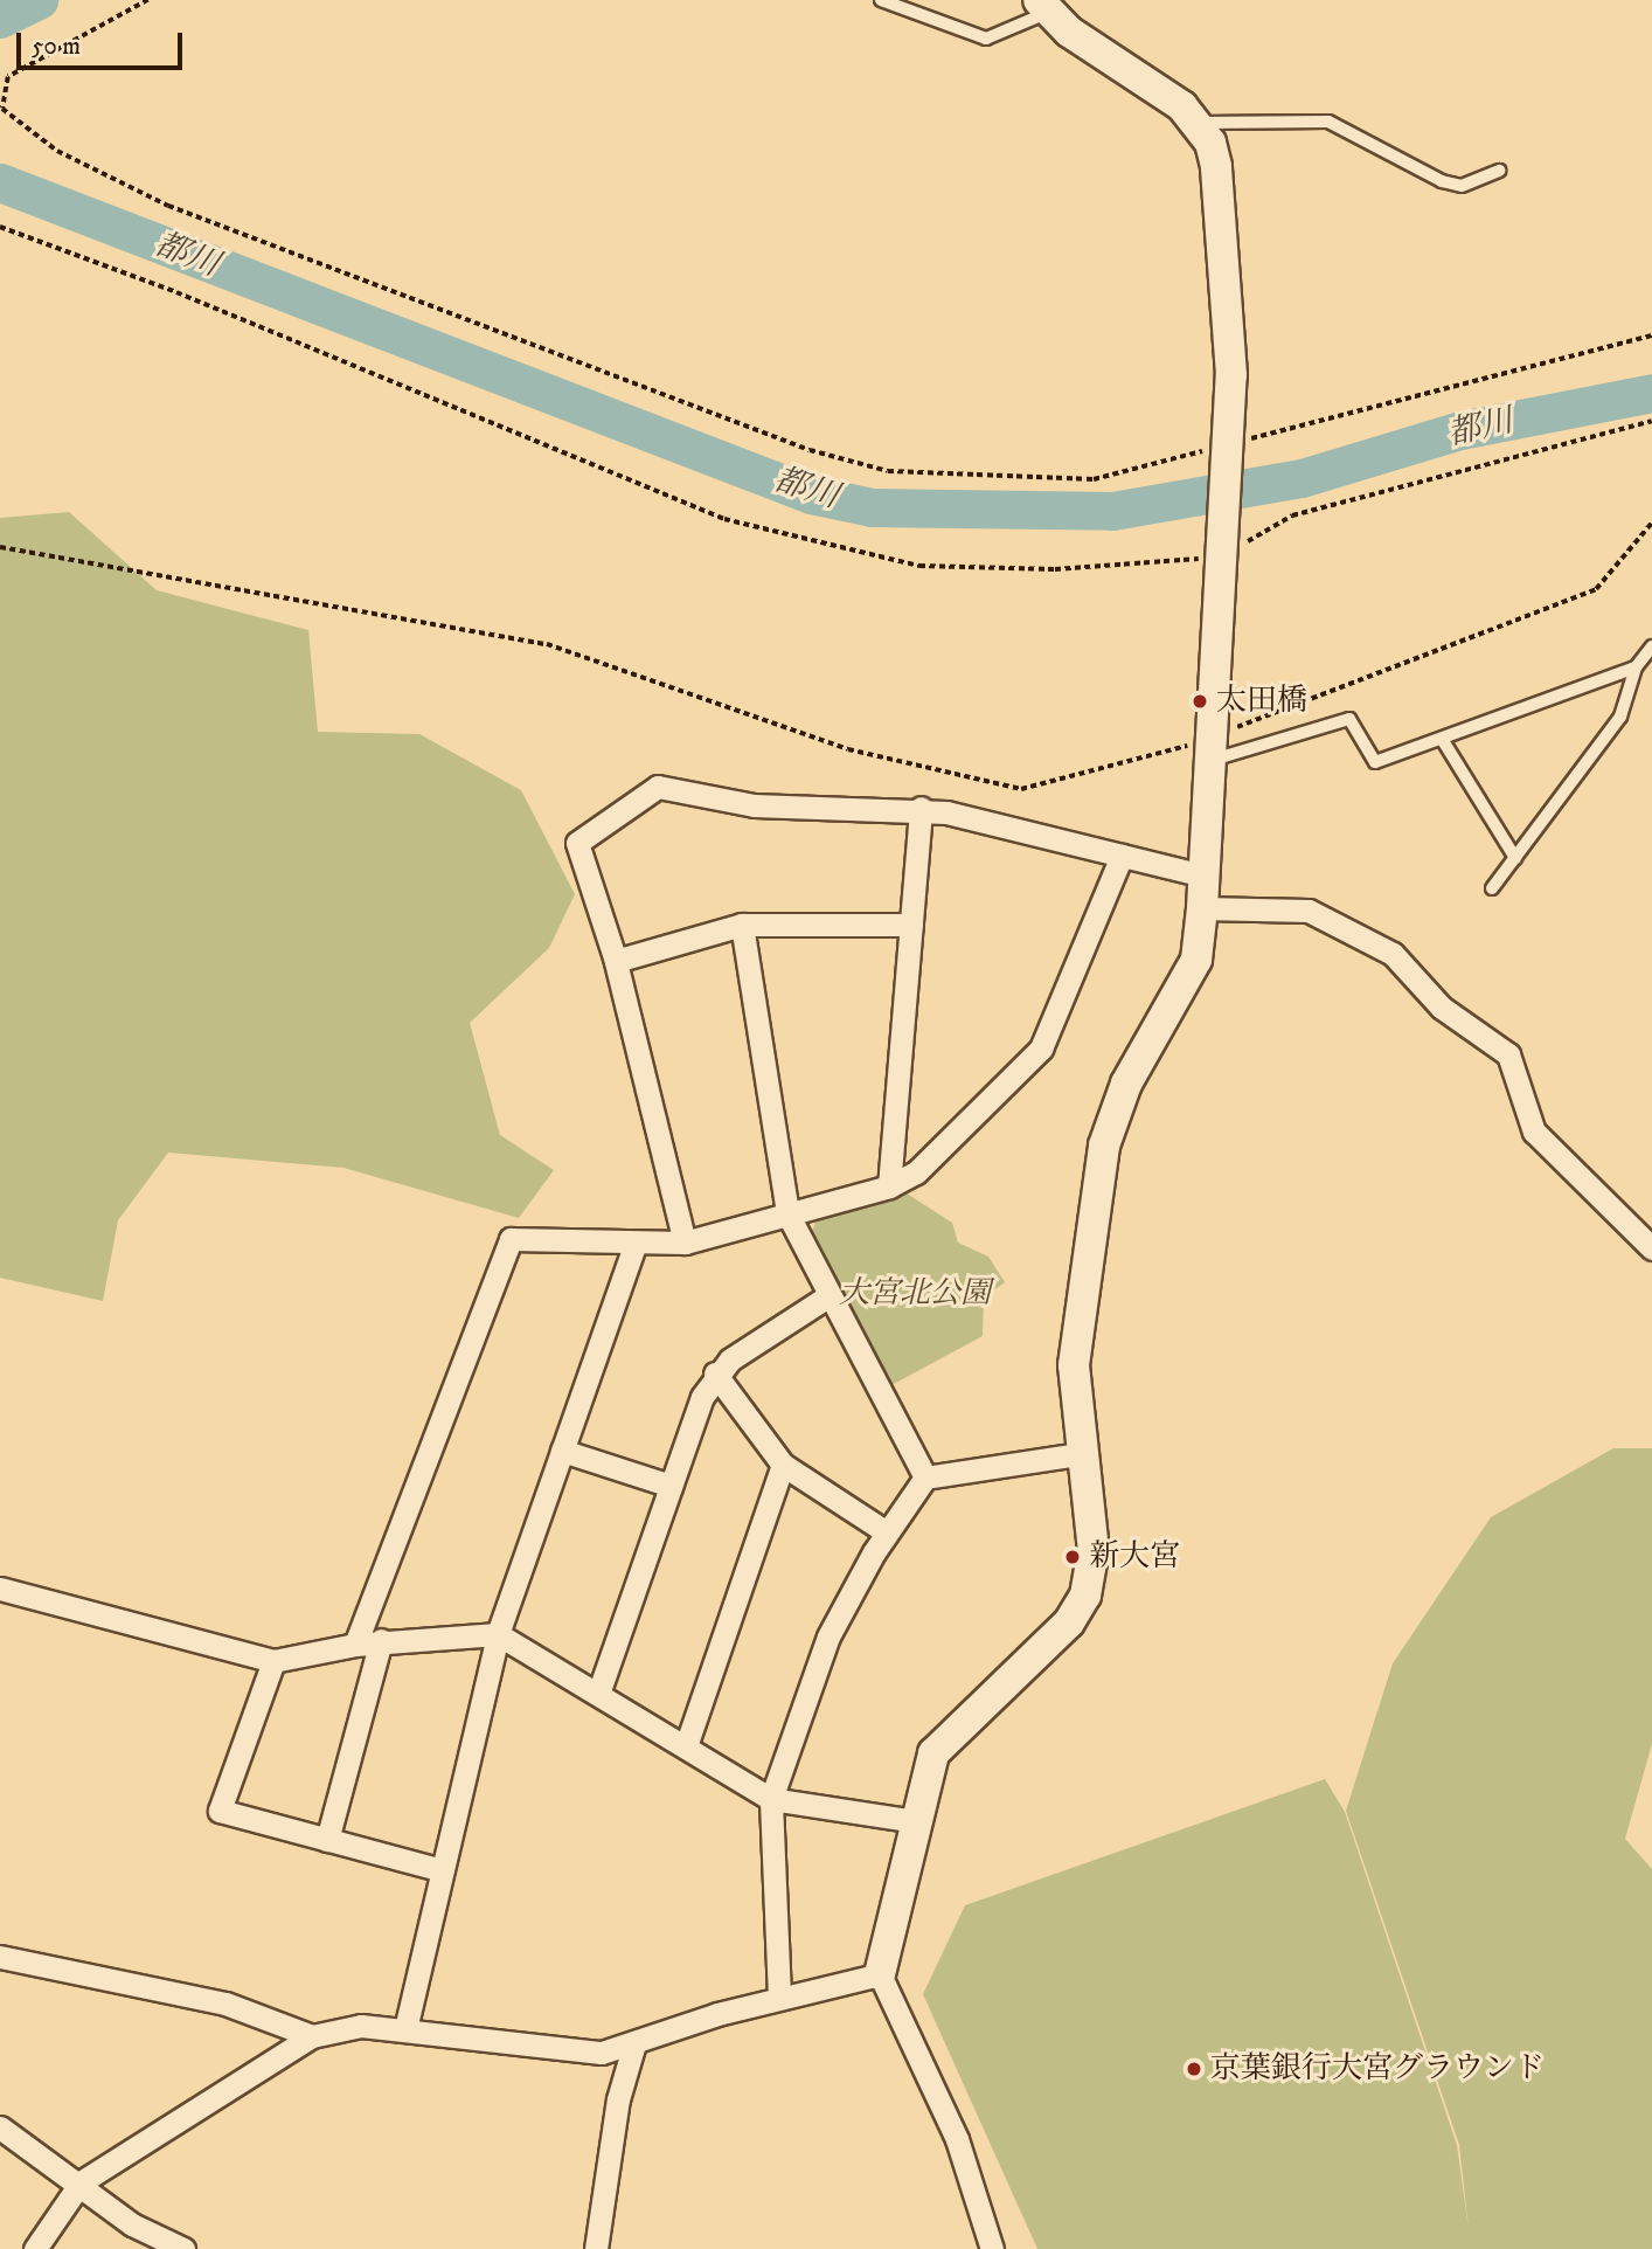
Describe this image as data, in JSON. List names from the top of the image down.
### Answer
{
  "water": ["都川"],
  "parks": ["大宮北公園"],
  "places": ["太田橋", "新大宮", "京葉銀行大宮グラウンド"],
  "scale_bar": "50 m"
}
